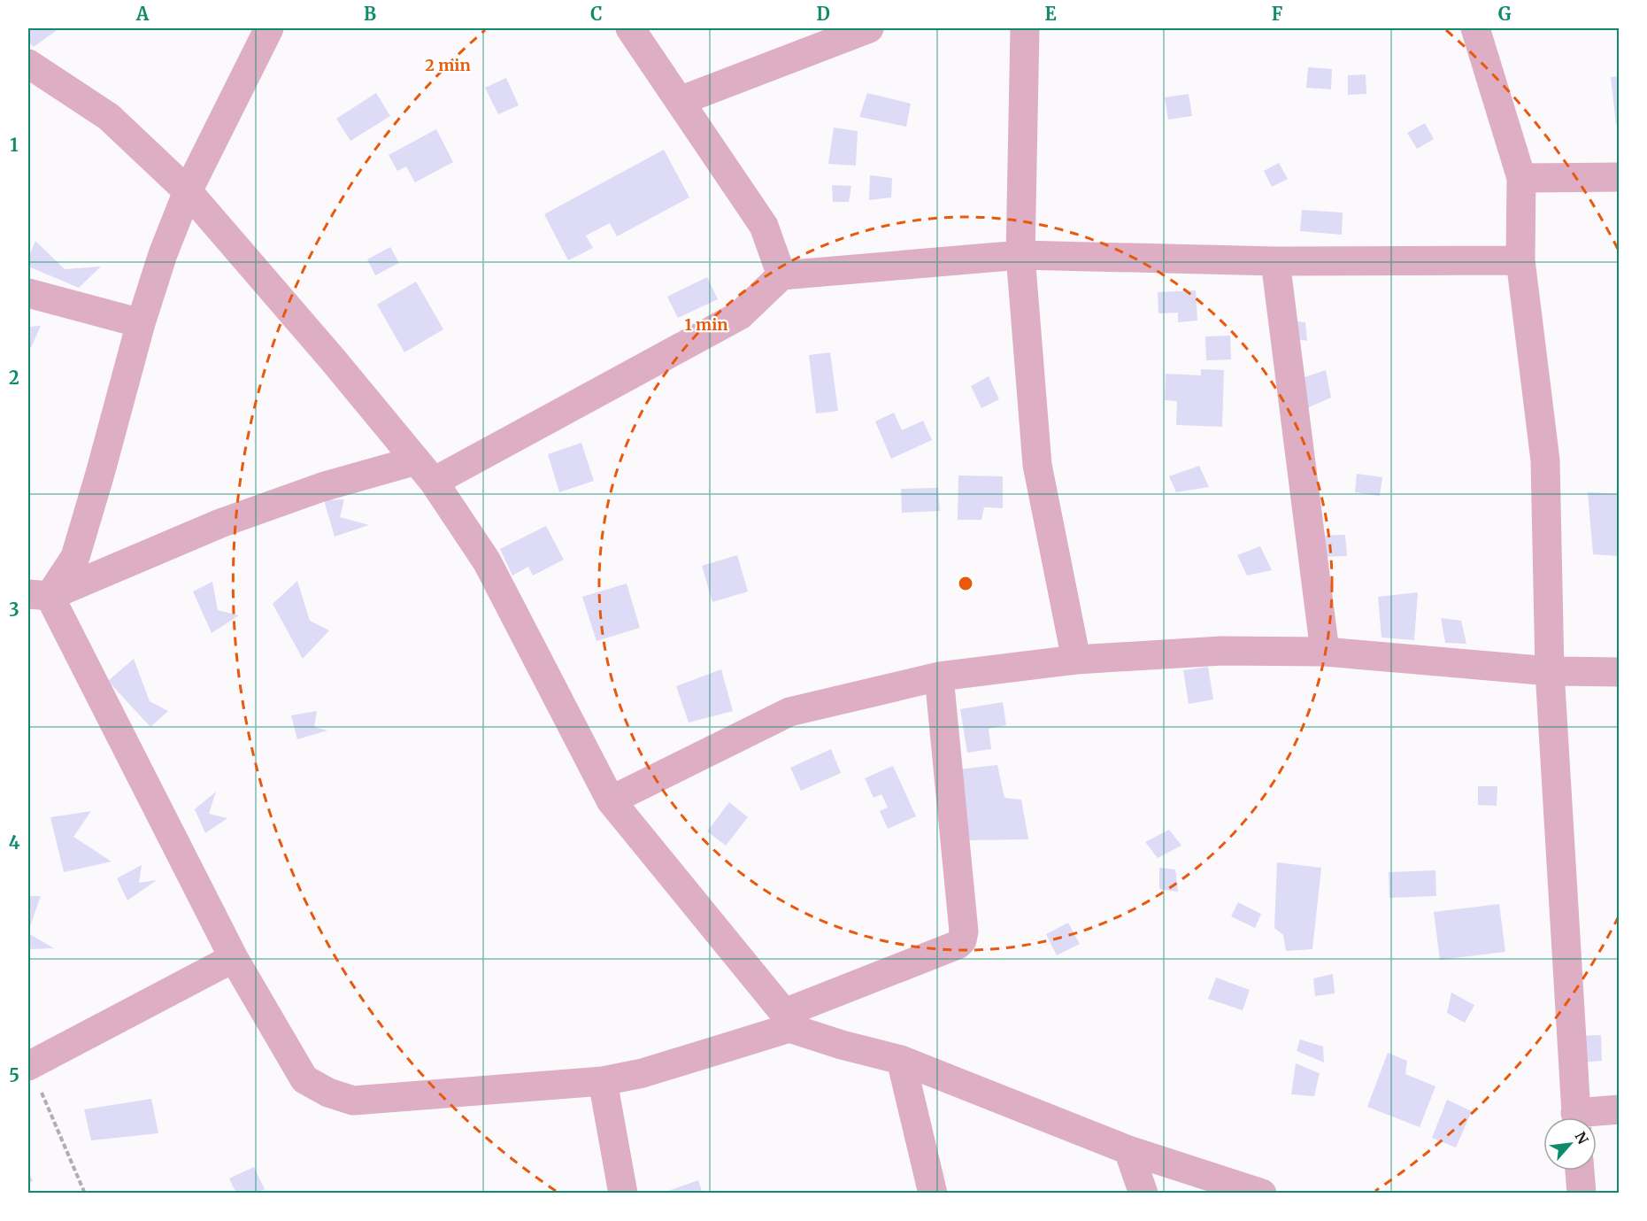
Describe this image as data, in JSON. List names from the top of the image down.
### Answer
{
  "north": "top right",
  "grid": {
    "columns": [
      "A",
      "B",
      "C",
      "D",
      "E",
      "F",
      "G"
    ],
    "rows": [
      "1",
      "2",
      "3",
      "4",
      "5"
    ]
  },
  "rings": ["2 min", "1 min"]
}
